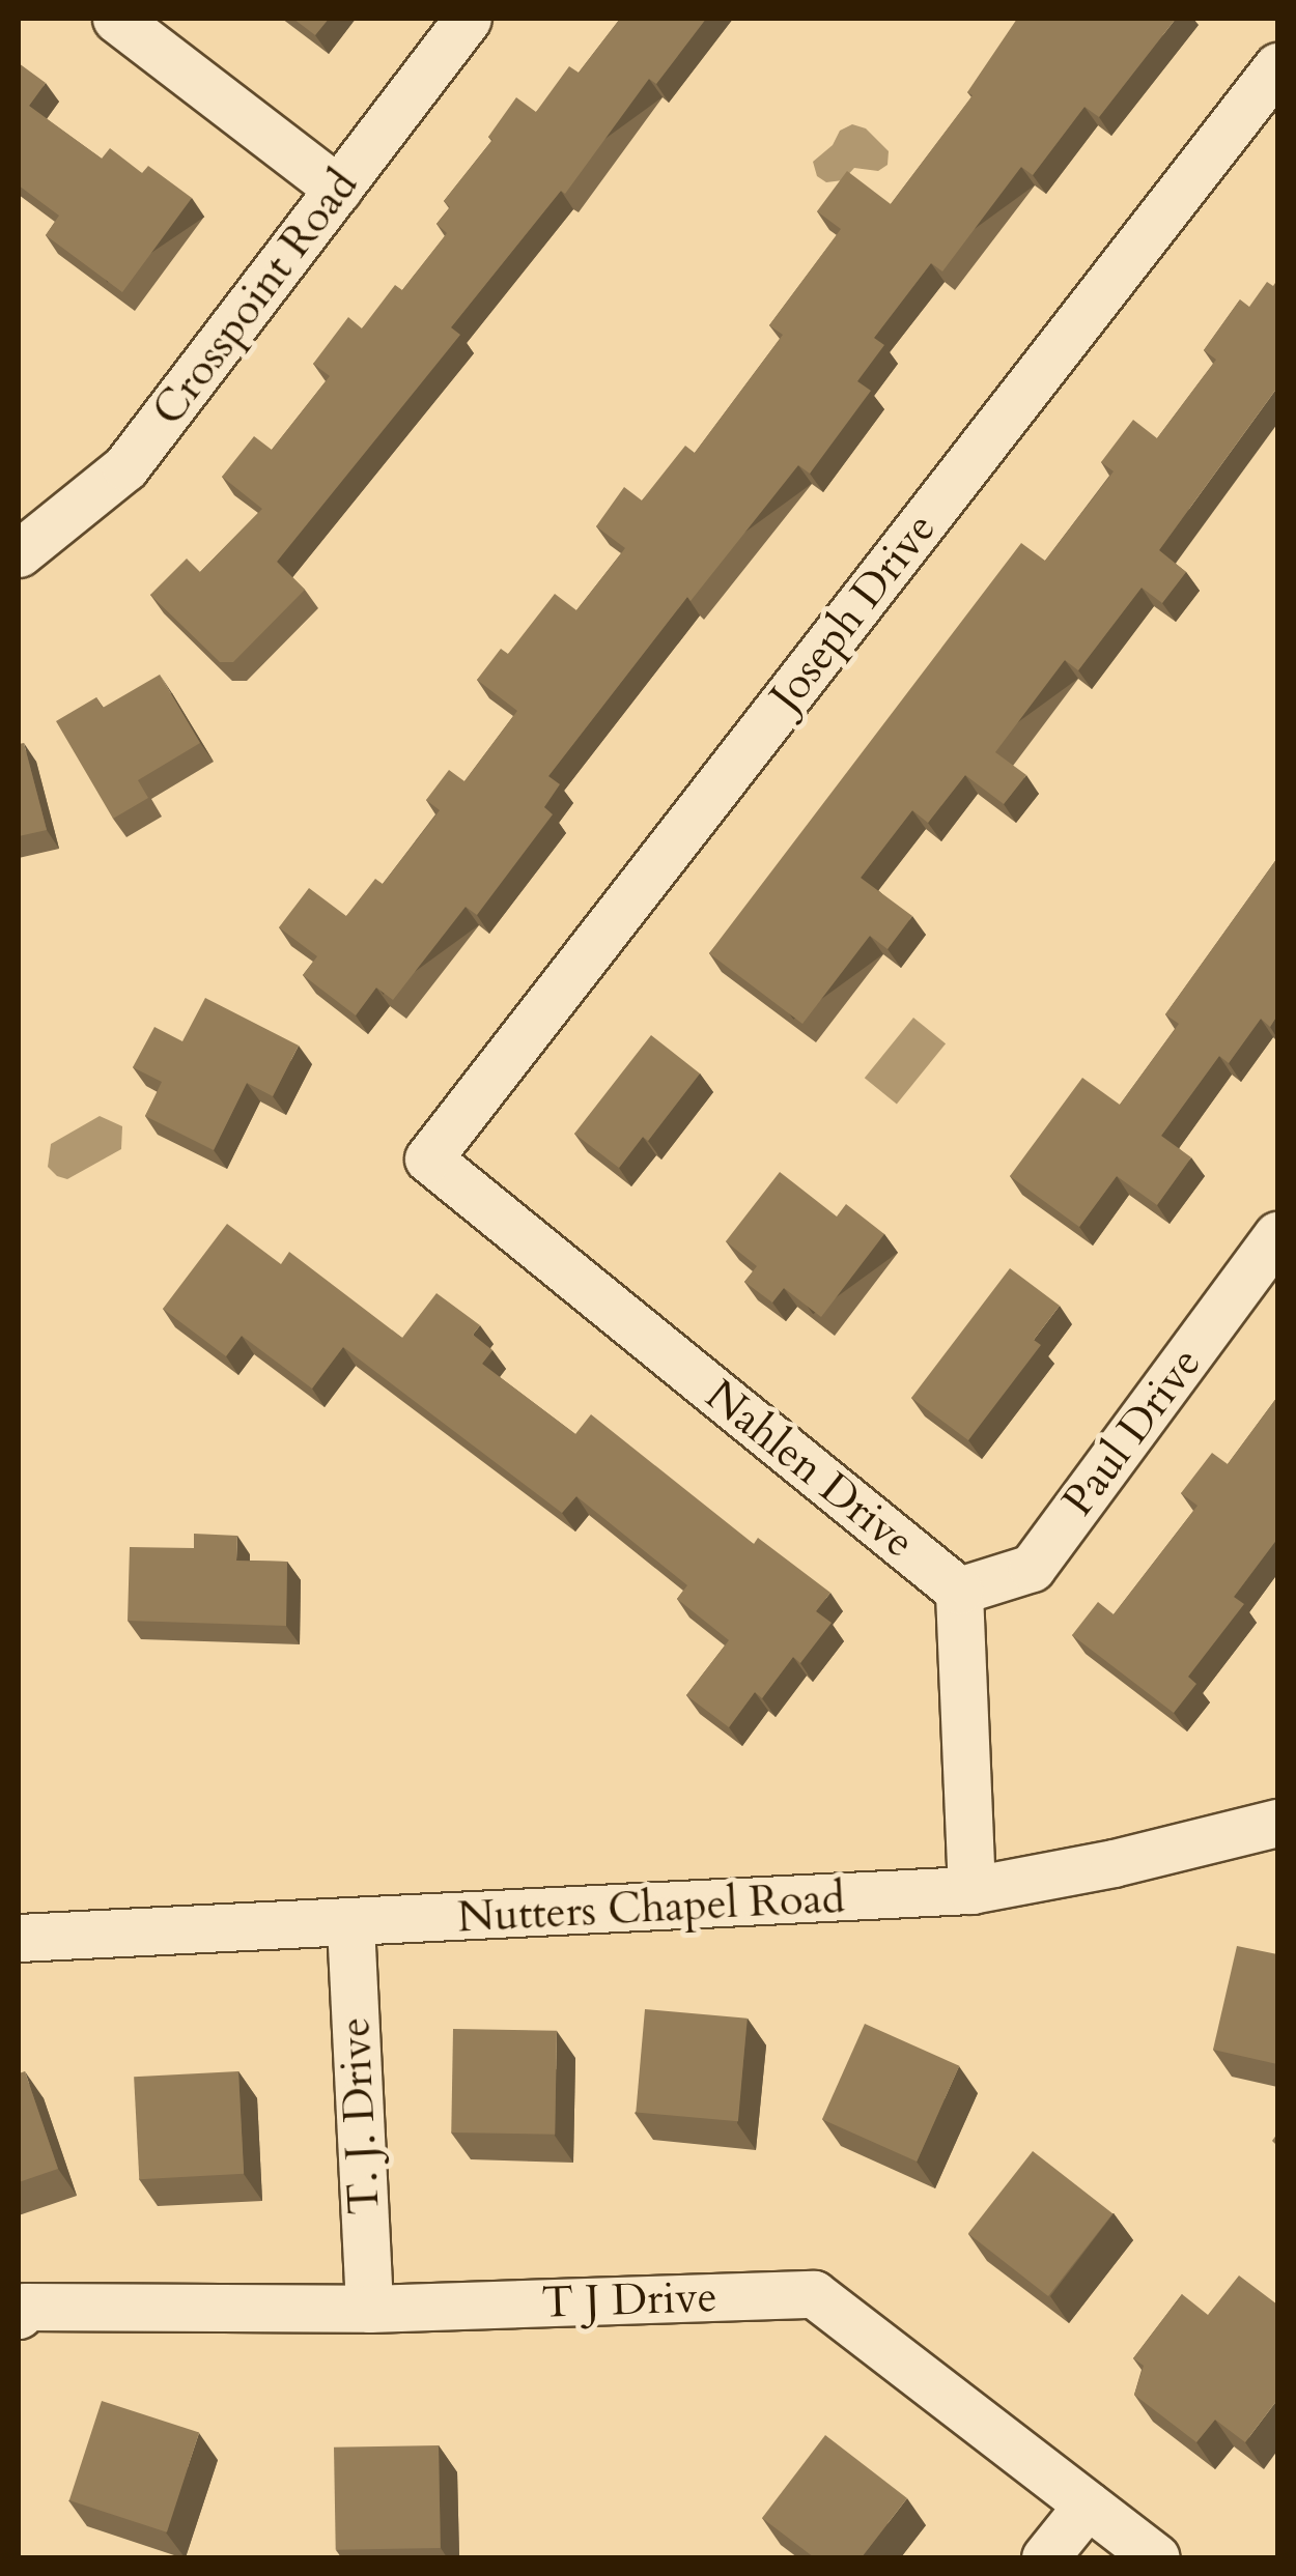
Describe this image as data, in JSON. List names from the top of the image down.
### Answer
{
  "streets": {
    "street": [
      "Crosspoint Road",
      "Joseph Drive",
      "Paul Drive",
      "Nahlen Drive",
      "Nutters Chapel Road",
      "T. J. Drive",
      "T J Drive"
    ]
  },
  "crossings": [
    ["Joseph Drive", "Nahlen Drive"],
    ["Paul Drive", "Nahlen Drive"],
    ["Nahlen Drive", "Nutters Chapel Road"],
    ["Nutters Chapel Road", "T. J. Drive"],
    ["T. J. Drive", "T J Drive"]
  ]
}
